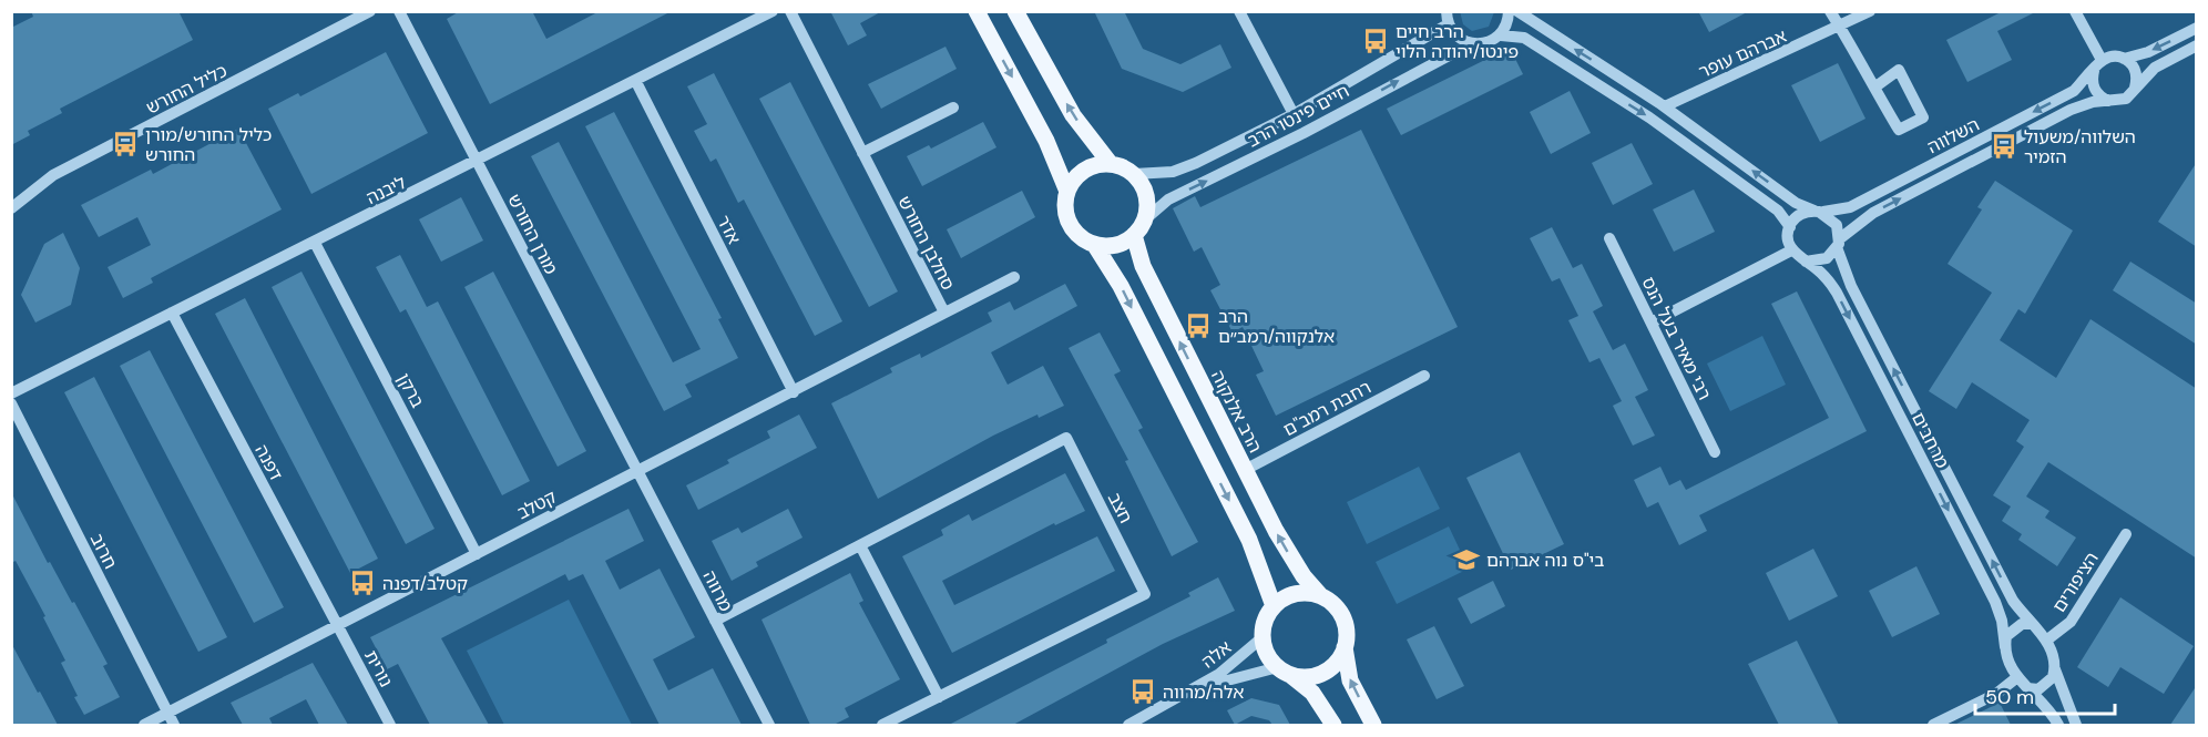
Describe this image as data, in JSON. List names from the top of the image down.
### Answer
{
  "streets": {
    "main road": ["הרב אלנקוה"],
    "street": [
      "אברהם עופר",
      "כליל החורש",
      "חיים פינטו הרב",
      "השלווה",
      "ליבנה",
      "אדר",
      "מורן החורש",
      "סחלבן החורש",
      "רבי מאיר בעל הנס",
      "ברקן",
      "רחבת רמב\"ם",
      "מרחבים",
      "דפנה",
      "קטלב",
      "חצב",
      "חרוב",
      "הציפורים",
      "מרווה",
      "אלה",
      "נורית"
    ]
  },
  "crossings": [
    ["חיים פינטו הרב", "הרב אלנקוה"],
    ["השלווה", "מרחבים"],
    ["ליבנה", "אדר"],
    ["ליבנה", "מורן החורש"],
    ["ליבנה", "ברקן"],
    ["ליבנה", "דפנה"],
    ["אדר", "קטלב"],
    ["מורן החורש", "קטלב"],
    ["מורן החורש", "מרווה"],
    ["סחלבן החורש", "קטלב"],
    ["ברקן", "קטלב"],
    ["רחבת רמב\"ם", "הרב אלנקוה"],
    ["הרב אלנקוה", "אלה"],
    ["מרחבים", "הציפורים"],
    ["דפנה", "קטלב"],
    ["דפנה", "נורית"],
    ["קטלב", "חרוב"],
    ["קטלב", "מרווה"],
    ["קטלב", "נורית"],
    ["חצב", "מרווה"]
  ],
  "places": {
    "bus stop": [
      "הרב חיים פינטו/יהודה הלוי",
      "כליל החורש/מורן החורש",
      "השלווה/משעול הזמיר",
      "הרב אלנקווה/רמב״ם",
      "קטלב/דפנה",
      "אלה/מרווה"
    ],
    "school or university": ["בי\"ס נוה אברהם"]
  },
  "scale_bar": "50 m"
}
